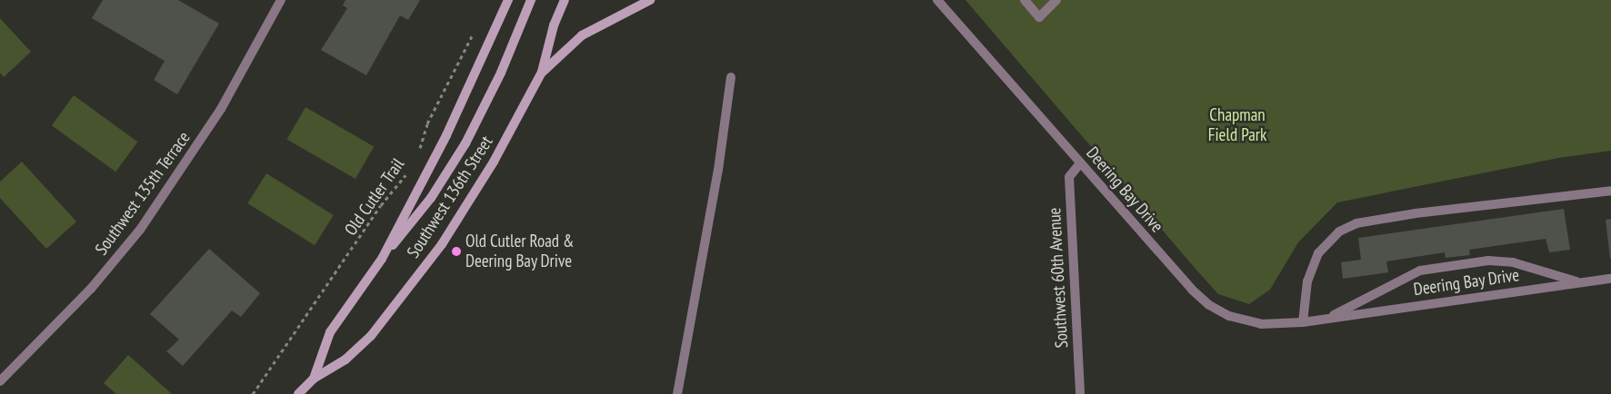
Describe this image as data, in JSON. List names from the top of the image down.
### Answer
{
  "streets": {
    "main road": ["Southwest 136th Street"],
    "street": ["Deering Bay Drive", "Southwest 135th Terrace", "Southwest 60th Avenue"],
    "path": ["Old Cutler Trail"]
  },
  "crossings": [
    ["Deering Bay Drive", "Southwest 60th Avenue"]
  ],
  "parks": ["Chapman Field Park"],
  "places": ["Old Cutler Road & Deering Bay Drive"]
}
